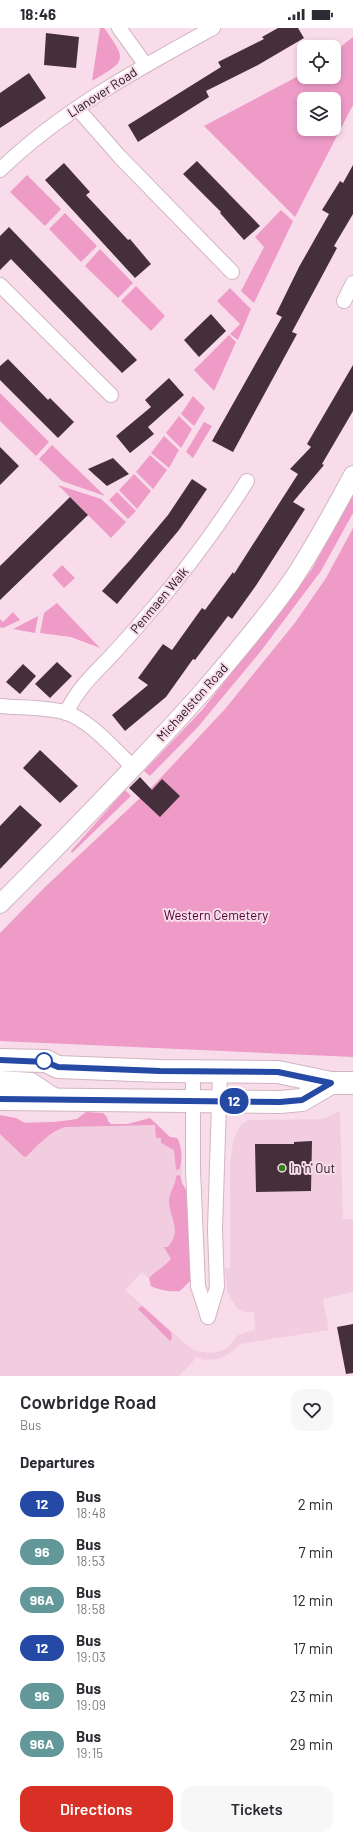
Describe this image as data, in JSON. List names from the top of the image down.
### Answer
{
  "streets": {
    "street": ["Llanover Road", "Penmaen Walk", "Michaelston Road"]
  },
  "parks": ["Western Cemetery"],
  "places": ["In 'n' Out"],
  "lines": ["bus line 12"],
  "page": {
    "status": "18:46",
    "on_map": "12",
    "heading": [
      ["Cowbridge Road", "Bus"],
      "Departures"
    ],
    "list": [
      {
        "mark": "12",
        "name": "Bus",
        "note": "18:48",
        "value": "2 min"
      },
      {
        "mark": "96",
        "name": "Bus",
        "note": "18:53",
        "value": "7 min"
      },
      {
        "mark": "96A",
        "name": "Bus",
        "note": "18:58",
        "value": "12 min"
      },
      {
        "mark": "12",
        "name": "Bus",
        "note": "19:03",
        "value": "17 min"
      },
      {
        "mark": "96",
        "name": "Bus",
        "note": "19:09",
        "value": "23 min"
      },
      {
        "mark": "96A",
        "name": "Bus",
        "note": "19:15",
        "value": "29 min"
      }
    ],
    "buttons": ["Directions", "Tickets"]
  }
}
